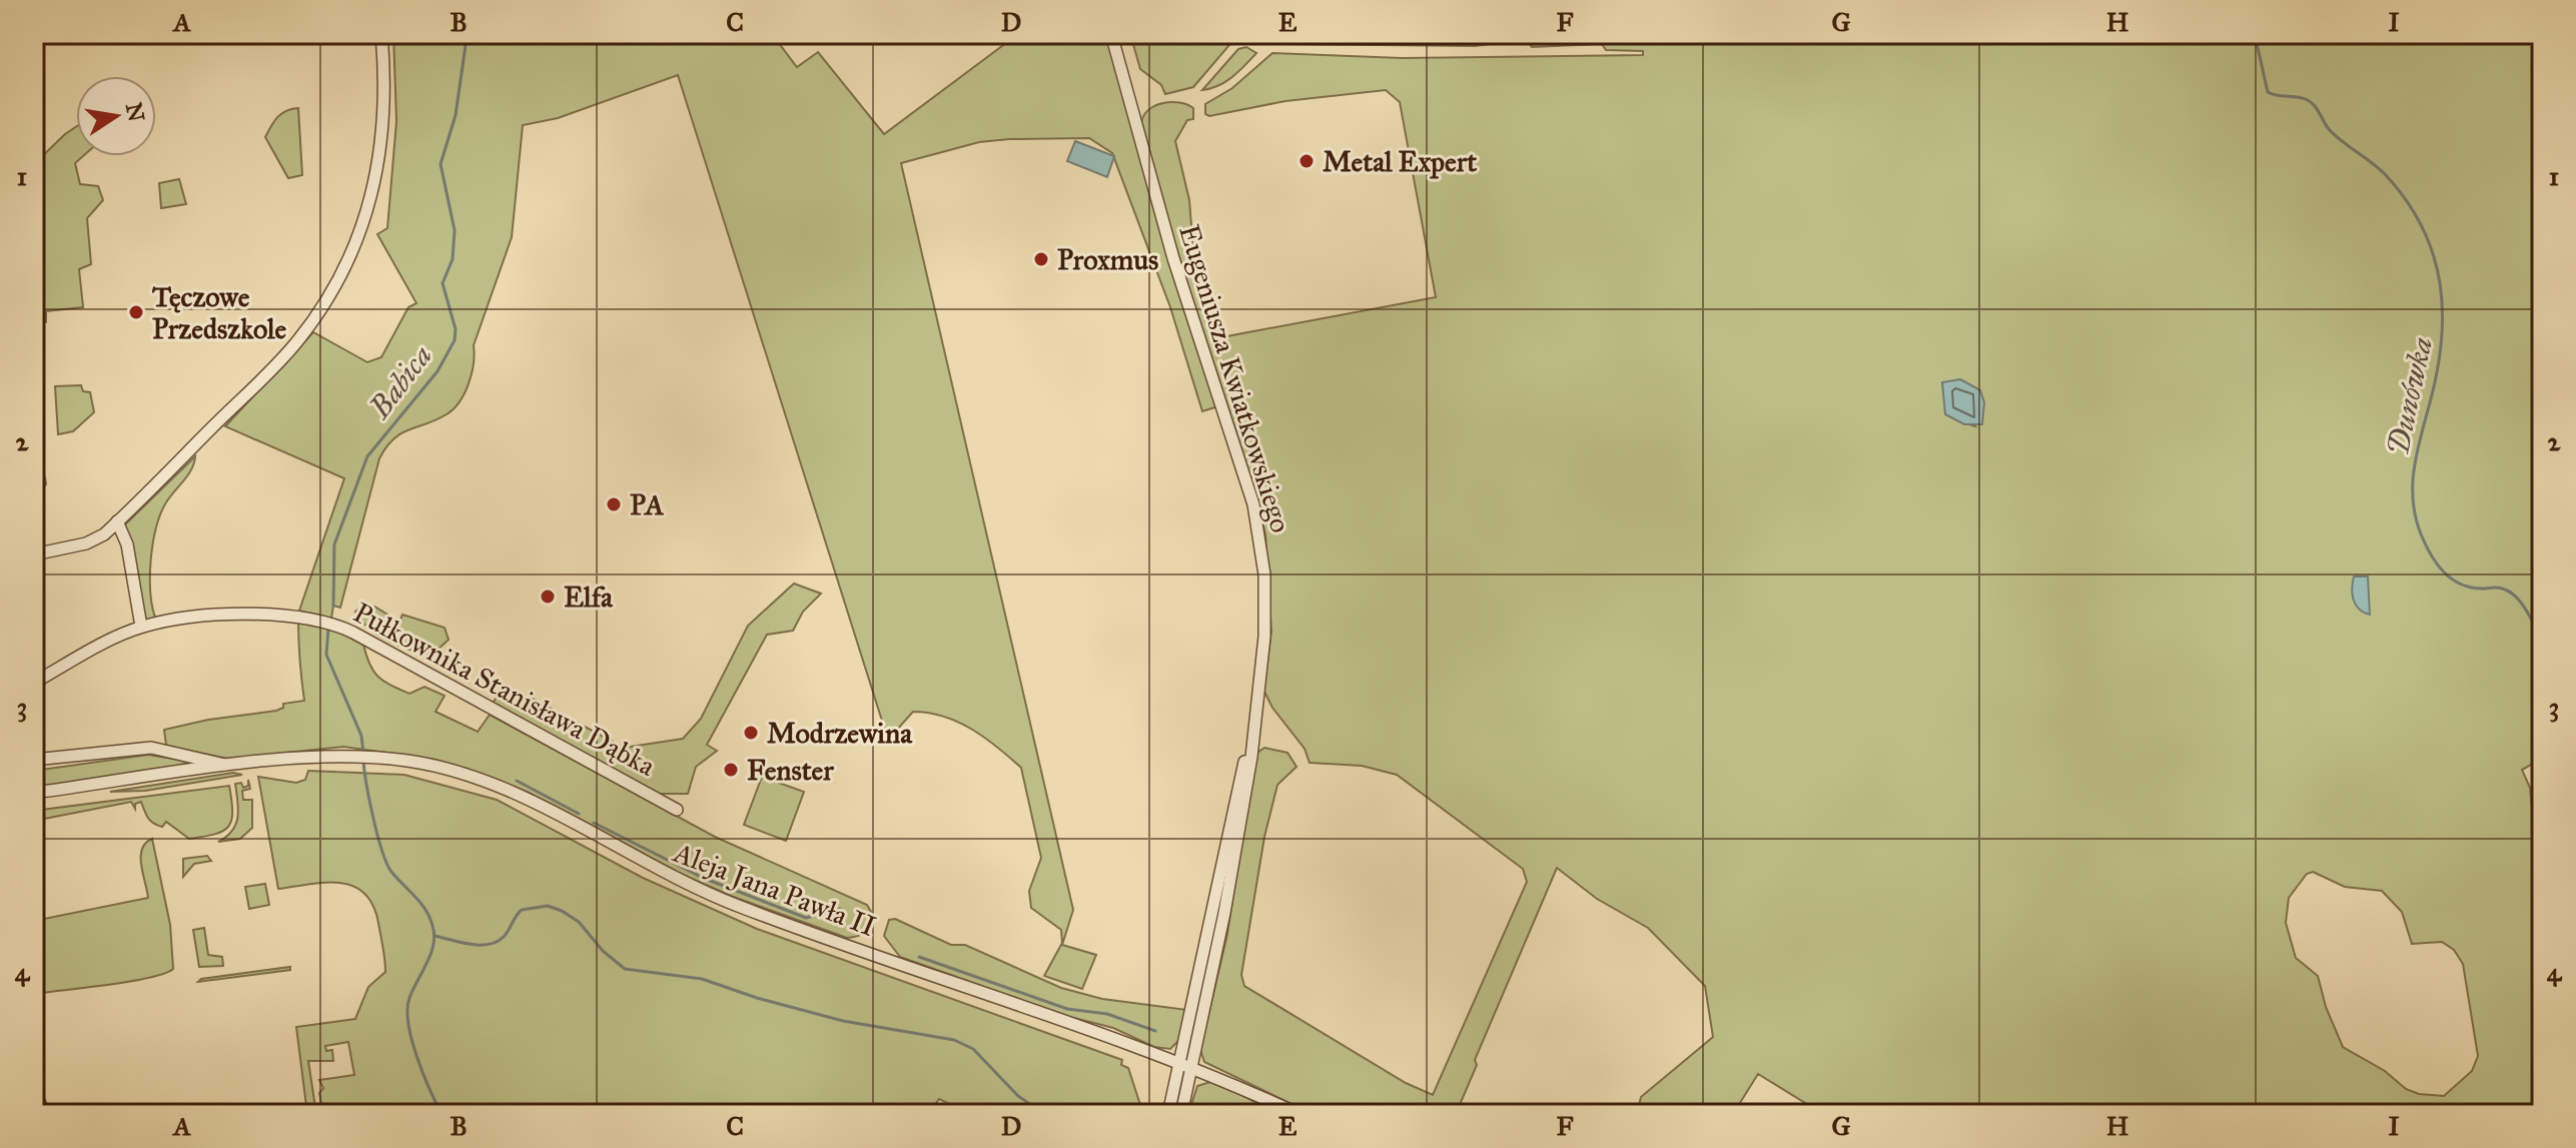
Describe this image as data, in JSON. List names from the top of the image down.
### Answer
{
  "streets": {
    "street": ["Eugeniusza Kwiatkowskiego", "Pułkownika Stanisława Dąbka", "Aleja Jana Pawła II"]
  },
  "crossings": [
    ["Eugeniusza Kwiatkowskiego", "Aleja Jana Pawła II"]
  ],
  "water": ["Babica", "Dunówka"],
  "places": [
    "Metal Expert",
    "Proxmus",
    "Tęczowe Przedszkole",
    "PA",
    "Elfa",
    "Modrzewina",
    "Fenster"
  ],
  "north": "right",
  "grid": {
    "columns": [
      "A",
      "B",
      "C",
      "D",
      "E",
      "F",
      "G",
      "H",
      "I"
    ],
    "rows": [
      "1",
      "2",
      "3",
      "4"
    ]
  }
}
